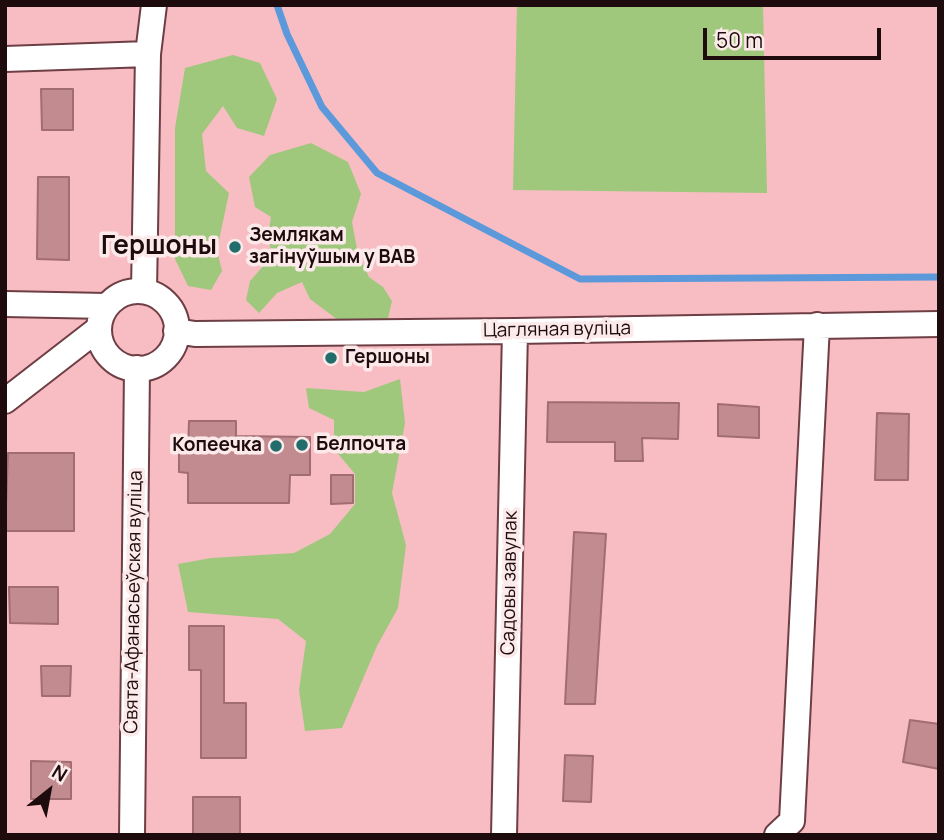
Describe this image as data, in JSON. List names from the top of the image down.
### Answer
{
  "streets": {
    "street": ["Цагляная вуліца", "Садовы завулак", "Свята-Афанасьеўская вуліца"]
  },
  "crossings": [
    ["Цагляная вуліца", "Садовы завулак"],
    ["Цагляная вуліца", "Свята-Афанасьеўская вуліца"]
  ],
  "districts": ["Гершоны"],
  "places": [
    "Землякам загінуўшым у ВАВ",
    "Гершоны",
    "Белпочта",
    "Копеечка"
  ],
  "scale_bar": "50 m",
  "north": "top right"
}
